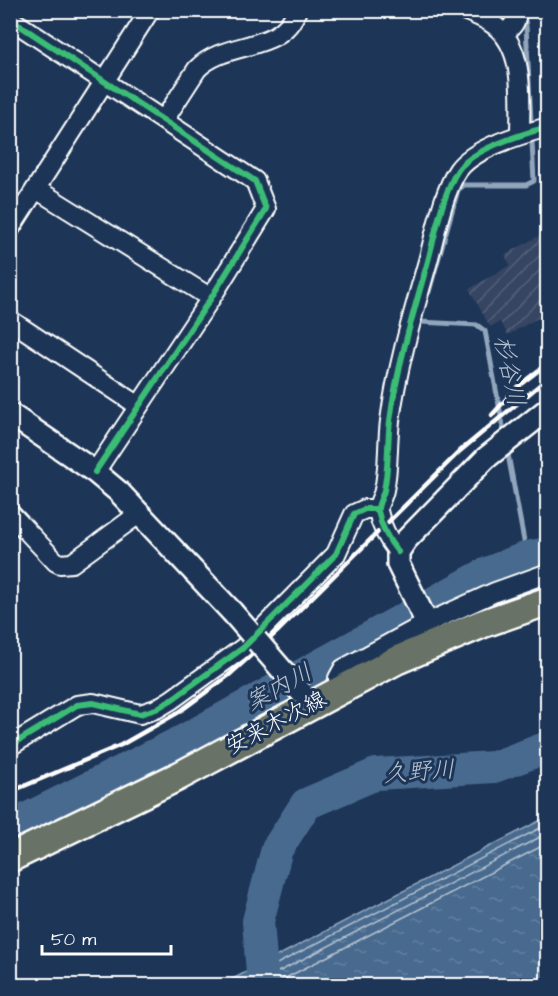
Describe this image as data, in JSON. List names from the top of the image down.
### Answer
{
  "streets": {
    "main road": ["安来木次線"]
  },
  "water": ["杉谷川", "案内川", "久野川"],
  "scale_bar": "50 m"
}
